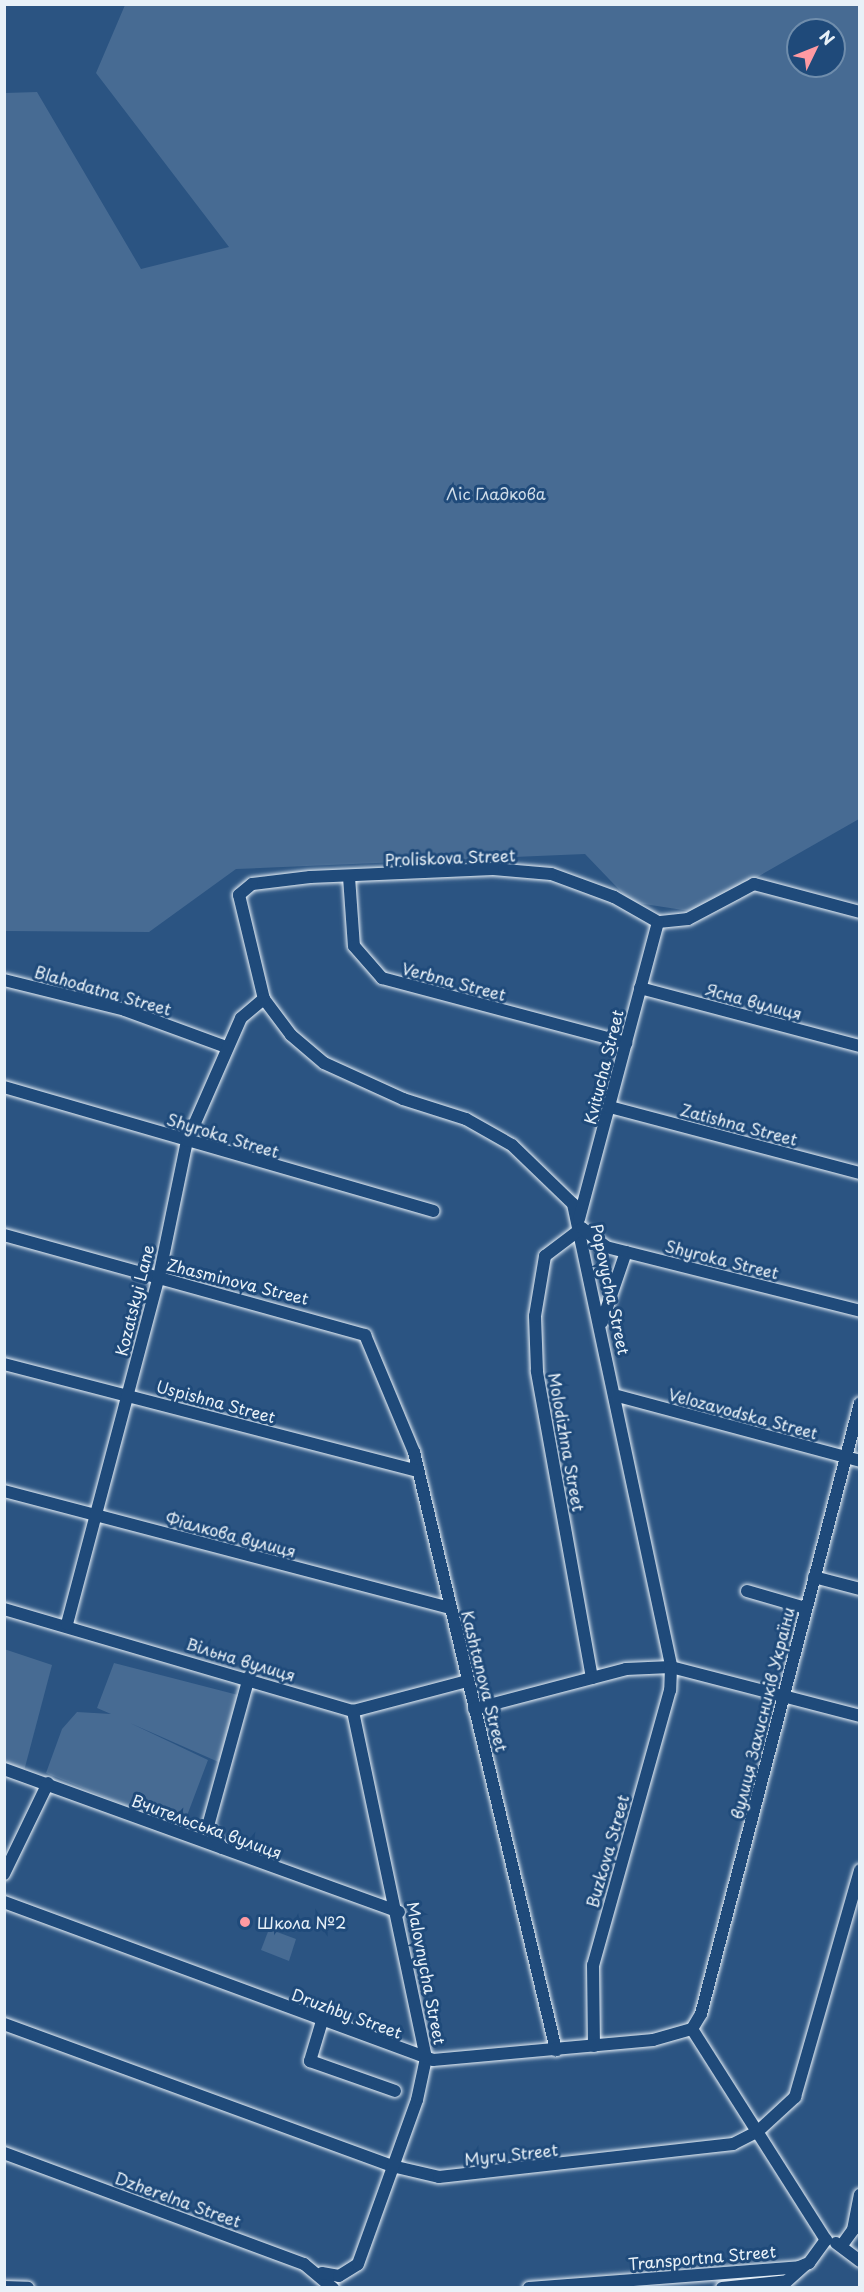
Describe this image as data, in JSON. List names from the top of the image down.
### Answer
{
  "streets": {
    "street": [
      "Proliskova Street",
      "Verbna Street",
      "Blahodatna Street",
      "Ясна вулиця",
      "Kvitucha Street",
      "Zatishna Street",
      "Shyroka Street",
      "Zhasminova Street",
      "Popovycha Street",
      "Kozatskyi Lane",
      "Uspishna Street",
      "Velozavodska Street",
      "Molodizhna Street",
      "Фіалкова вулиця",
      "Вільна вулиця",
      "Kashtanova Street",
      "вулиця Захисників України",
      "Вчительська вулиця",
      "Buzkova Street",
      "Malovnycha Street",
      "Druzhby Street",
      "Myru Street",
      "Dzherelna Street",
      "Transportna Street"
    ]
  },
  "crossings": [
    ["Proliskova Street", "Verbna Street"],
    ["Proliskova Street", "Kvitucha Street"],
    ["Proliskova Street", "Popovycha Street"],
    ["Verbna Street", "Kvitucha Street"],
    ["Blahodatna Street", "Kozatskyi Lane"],
    ["Ясна вулиця", "Kvitucha Street"],
    ["Kvitucha Street", "Zatishna Street"],
    ["Kvitucha Street", "Shyroka Street"],
    ["Kvitucha Street", "Popovycha Street"],
    ["Kvitucha Street", "Molodizhna Street"],
    ["Shyroka Street", "Popovycha Street"],
    ["Shyroka Street", "Kozatskyi Lane"],
    ["Shyroka Street", "Molodizhna Street"],
    ["Zhasminova Street", "Kozatskyi Lane"],
    ["Zhasminova Street", "Kashtanova Street"],
    ["Popovycha Street", "Kozatskyi Lane"],
    ["Popovycha Street", "Velozavodska Street"],
    ["Popovycha Street", "Molodizhna Street"],
    ["Popovycha Street", "Buzkova Street"],
    ["Kozatskyi Lane", "Uspishna Street"],
    ["Kozatskyi Lane", "Фіалкова вулиця"],
    ["Kozatskyi Lane", "Вільна вулиця"],
    ["Uspishna Street", "Kashtanova Street"],
    ["Velozavodska Street", "вулиця Захисників України"],
    ["Фіалкова вулиця", "Kashtanova Street"],
    ["Вільна вулиця", "Malovnycha Street"],
    ["Kashtanova Street", "Druzhby Street"],
    ["вулиця Захисників України", "Druzhby Street"],
    ["Вчительська вулиця", "Malovnycha Street"],
    ["Buzkova Street", "Druzhby Street"],
    ["Malovnycha Street", "Druzhby Street"],
    ["Malovnycha Street", "Myru Street"],
    ["Malovnycha Street", "Dzherelna Street"]
  ],
  "parks": ["Ліс Гладкова"],
  "places": ["Школа №2"],
  "north": "top right"
}
